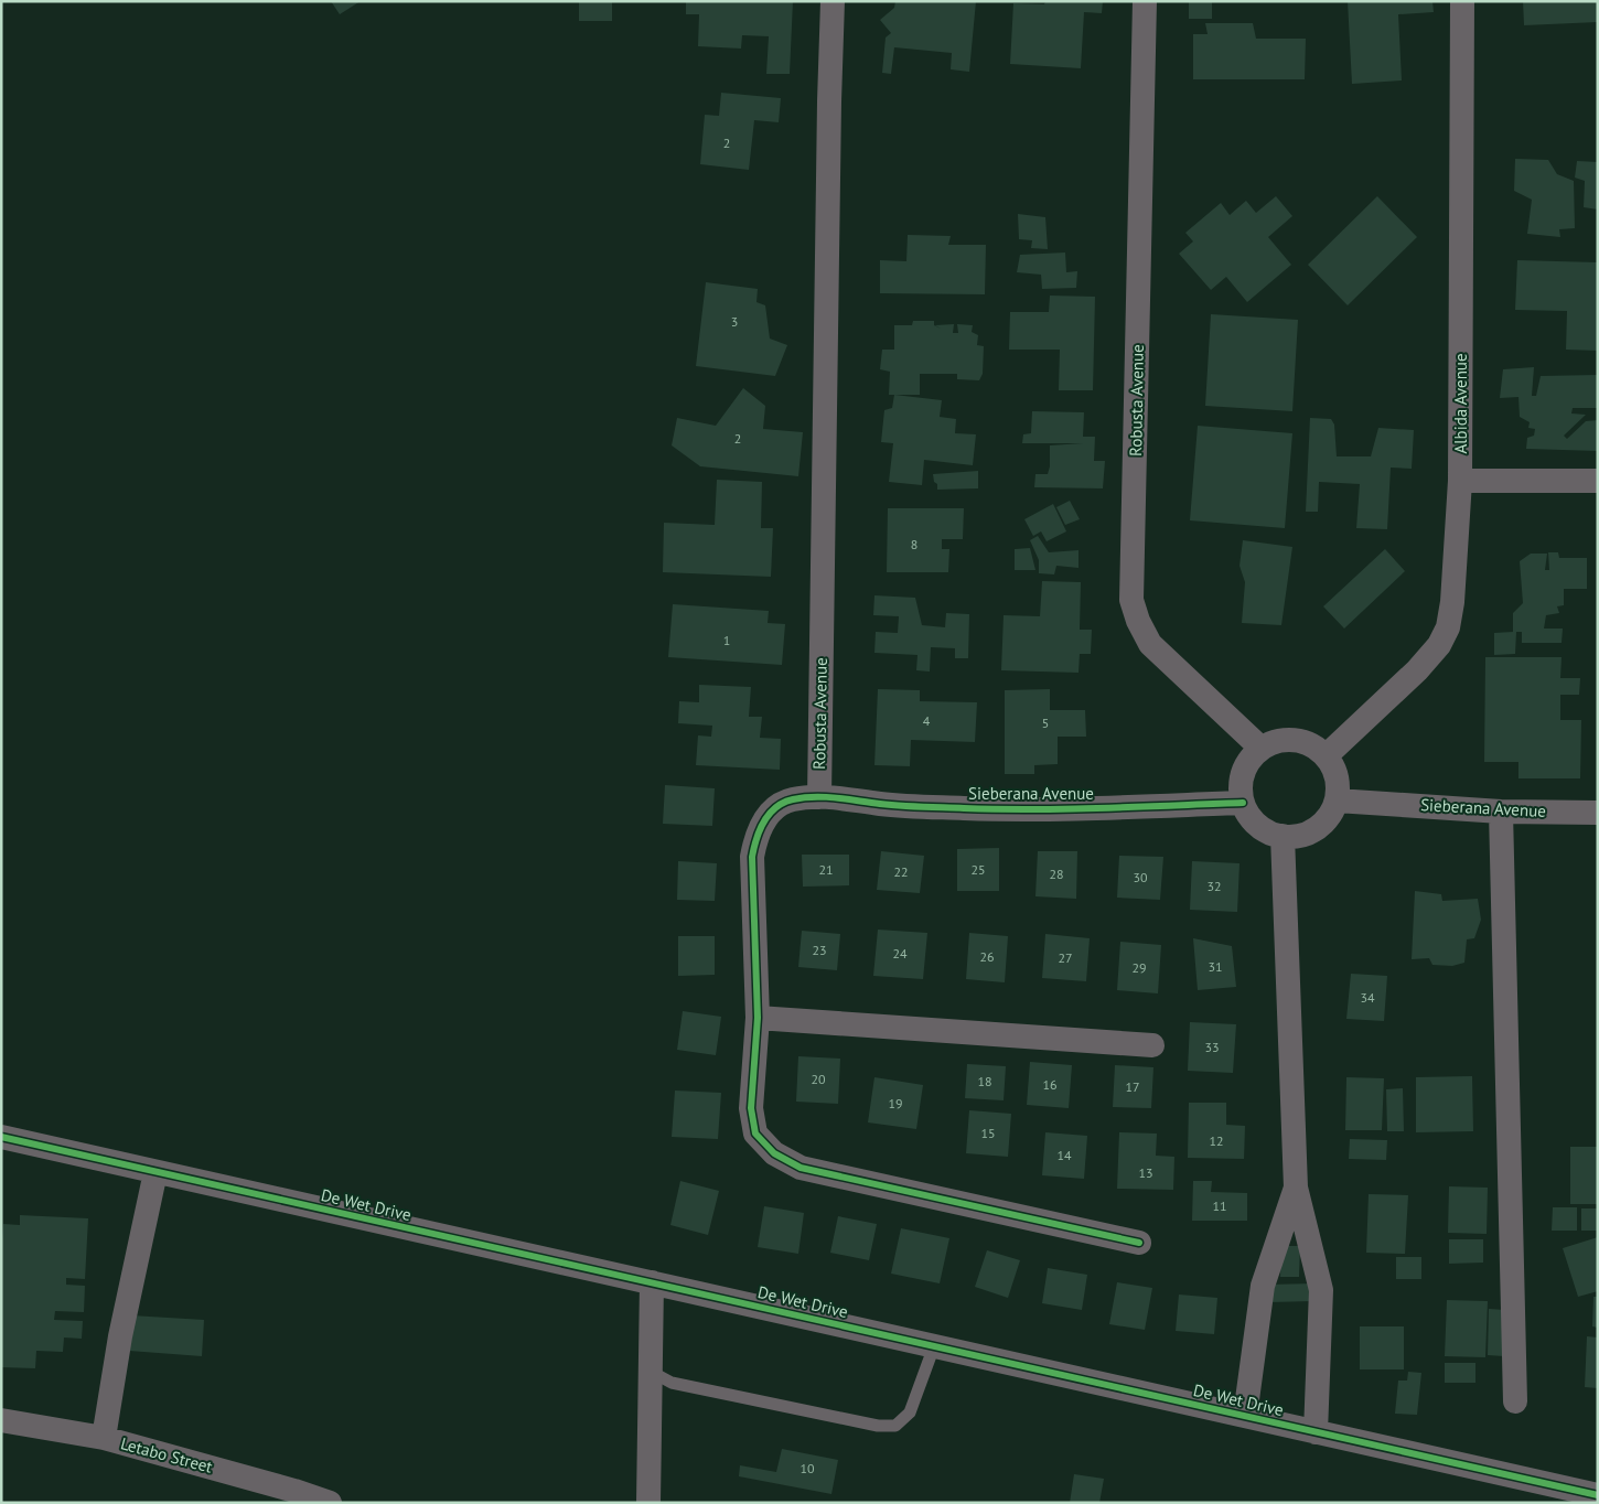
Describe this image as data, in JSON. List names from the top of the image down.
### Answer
{
  "streets": {
    "street": [
      "Robusta Avenue",
      "Albida Avenue",
      "Sieberana Avenue",
      "De Wet Drive",
      "Letabo Street"
    ]
  },
  "crossings": [
    ["Robusta Avenue", "Albida Avenue"],
    ["Robusta Avenue", "Sieberana Avenue"],
    ["Albida Avenue", "Sieberana Avenue"]
  ],
  "house_numbers": [
    "2",
    "3",
    "2",
    "8",
    "1",
    "4",
    "5",
    "21",
    "25",
    "22",
    "28",
    "30",
    "32",
    "23",
    "24",
    "26",
    "27",
    "31",
    "29",
    "34",
    "33",
    "20",
    "18",
    "16",
    "17",
    "19",
    "15",
    "12",
    "14",
    "13",
    "11",
    "10"
  ]
}
